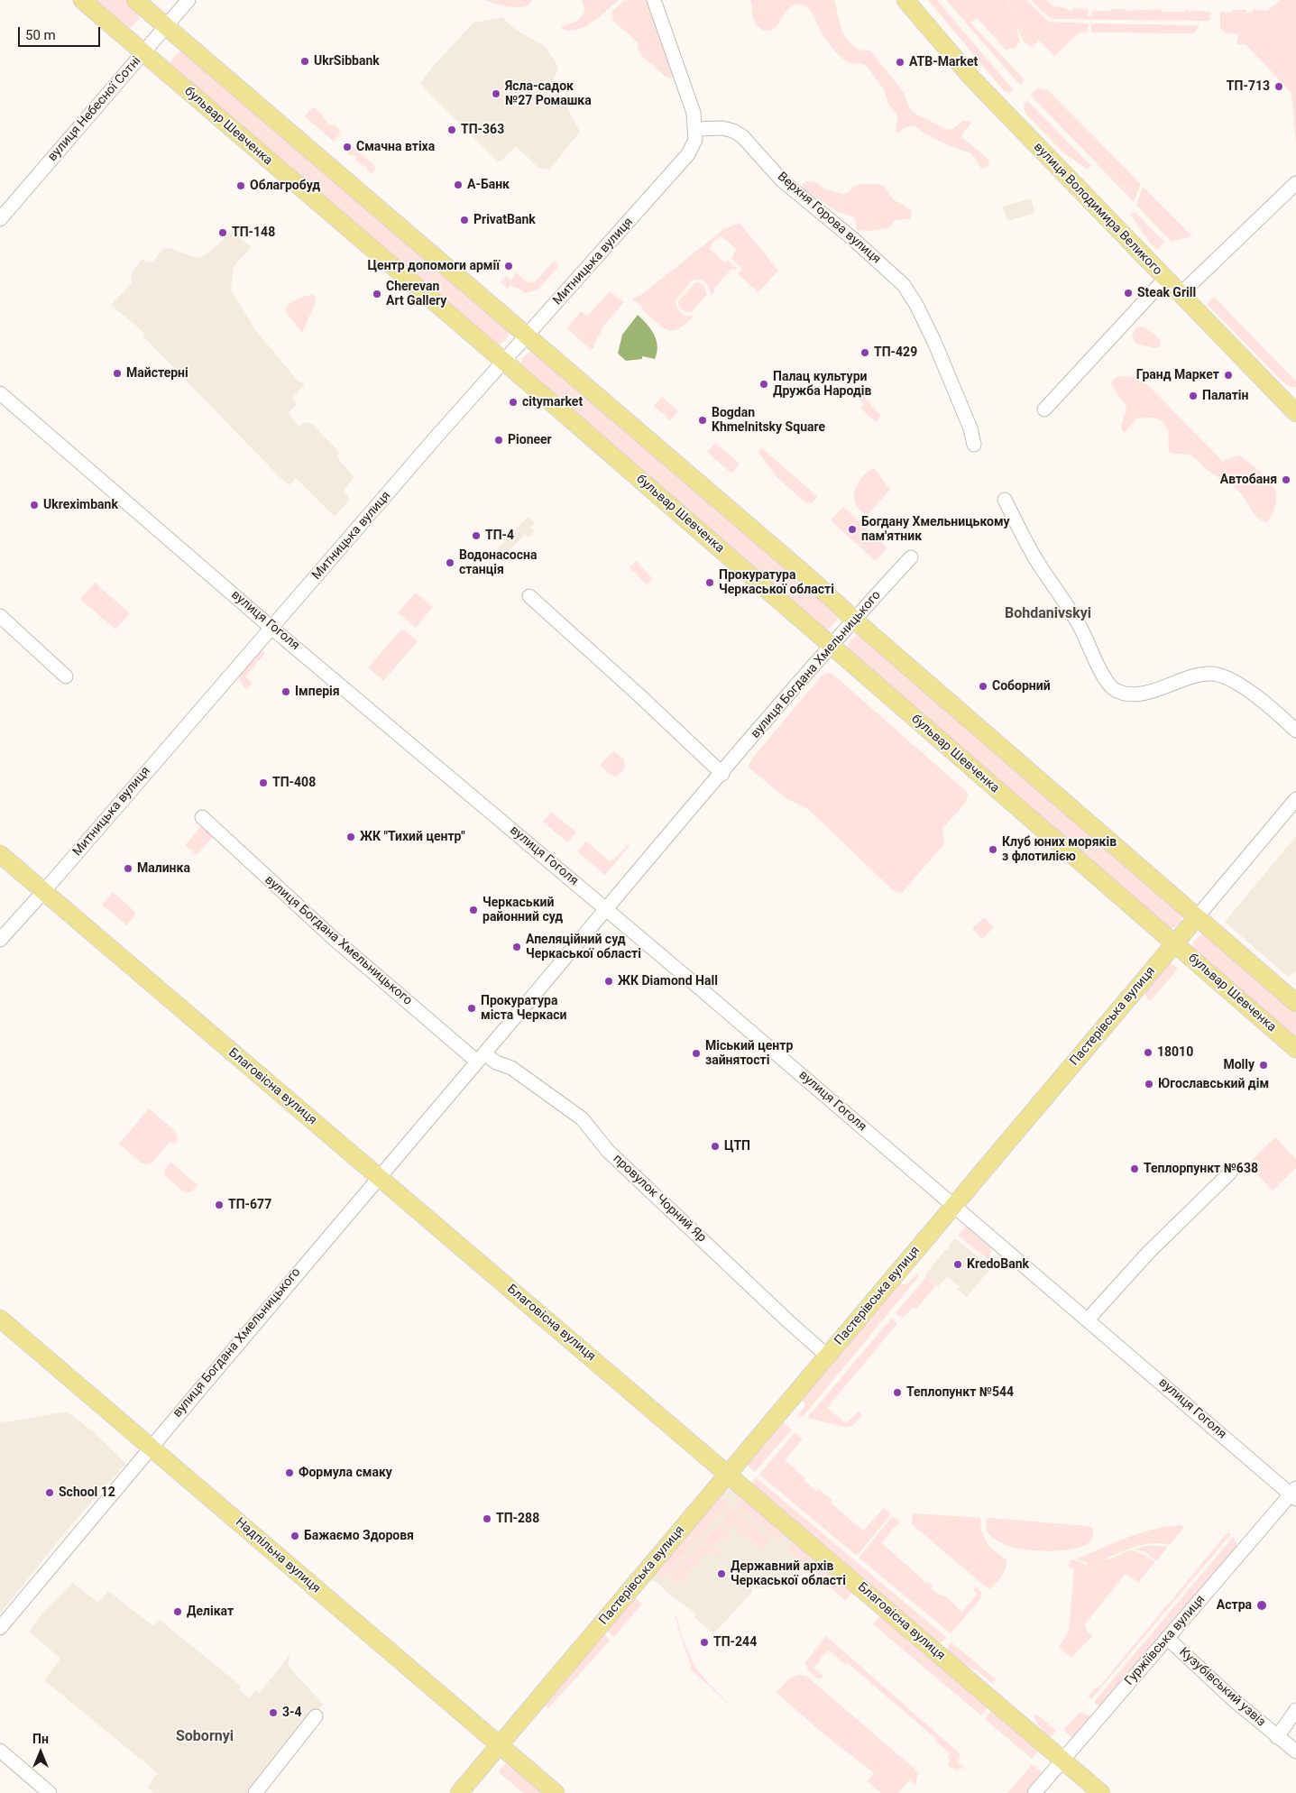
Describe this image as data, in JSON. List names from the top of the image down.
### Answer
{
  "streets": {
    "main road": [
      "бульвар Шевченка",
      "вулиця Володимира Великого",
      "Пастерівська вулиця",
      "Благовісна вулиця",
      "Надпільна вулиця"
    ],
    "street": [
      "вулиця Небесної Сотні",
      "Верхня Горова вулиця",
      "Митницька вулиця",
      "вулиця Гоголя",
      "вулиця Богдана Хмельницького",
      "провулок Чорний Яр",
      "Гуржіївська вулиця",
      "Кузубівський узвіз"
    ]
  },
  "crossings": [
    ["вулиця Небесної Сотні", "бульвар Шевченка"],
    ["бульвар Шевченка", "Митницька вулиця"],
    ["бульвар Шевченка", "вулиця Богдана Хмельницького"],
    ["бульвар Шевченка", "Пастерівська вулиця"],
    ["Верхня Горова вулиця", "Митницька вулиця"],
    ["Митницька вулиця", "вулиця Гоголя"],
    ["Митницька вулиця", "Благовісна вулиця"],
    ["вулиця Гоголя", "вулиця Богдана Хмельницького"],
    ["вулиця Гоголя", "Пастерівська вулиця"],
    ["вулиця Гоголя", "Гуржіївська вулиця"],
    ["вулиця Богдана Хмельницького", "Благовісна вулиця"],
    ["вулиця Богдана Хмельницького", "провулок Чорний Яр"],
    ["вулиця Богдана Хмельницького", "Надпільна вулиця"],
    ["Пастерівська вулиця", "Благовісна вулиця"],
    ["Пастерівська вулиця", "провулок Чорний Яр"],
    ["Пастерівська вулиця", "Надпільна вулиця"],
    ["Благовісна вулиця", "Гуржіївська вулиця"],
    ["Гуржіївська вулиця", "Кузубівський узвіз"]
  ],
  "districts": ["Bohdanivskyi", "Sobornyi"],
  "places": [
    "UkrSibbank",
    "ATB-Market",
    "ТП-713",
    "Ясла-садок №27 Ромашка",
    "ТП-363",
    "Смачна втіха",
    "А-Банк",
    "Облагробуд",
    "PrivatBank",
    "ТП-148",
    "Центр допомоги армії",
    "Steak Grill",
    "Cherevan Art Gallery",
    "ТП-429",
    "Майстерні",
    "Гранд Маркет",
    "Палац культури Дружба Народів",
    "Палатін",
    "citymarket",
    "Bogdan Khmelnitsky Square",
    "Pioneer",
    "Автобаня",
    "Ukreximbank",
    "Богдану Хмельницькому пам'ятник",
    "ТП-4",
    "Водонасосна станція",
    "Прокуратура Черкаської області",
    "Соборний",
    "Імперія",
    "ТП-408",
    "ЖК \"Тихий центр\"",
    "Клуб юних моряків з флотилією",
    "Малинка",
    "Черкаський районний суд",
    "Апеляційний суд Черкаської області",
    "ЖК Diamond Hall",
    "Прокуратура міста Черкаси",
    "18010",
    "Міський центр зайнятості",
    "Molly",
    "Югославський дім",
    "ЦТП",
    "Теплорпункт №638",
    "ТП-677",
    "KredoBank",
    "Теплопункт №544",
    "Формула смаку",
    "School 12",
    "ТП-288",
    "Бажаємо Здоровя",
    "Державний архів Черкаської області",
    "Астра",
    "Делікат",
    "ТП-244",
    "3-4"
  ],
  "scale_bar": "50 m",
  "north": "top"
}
